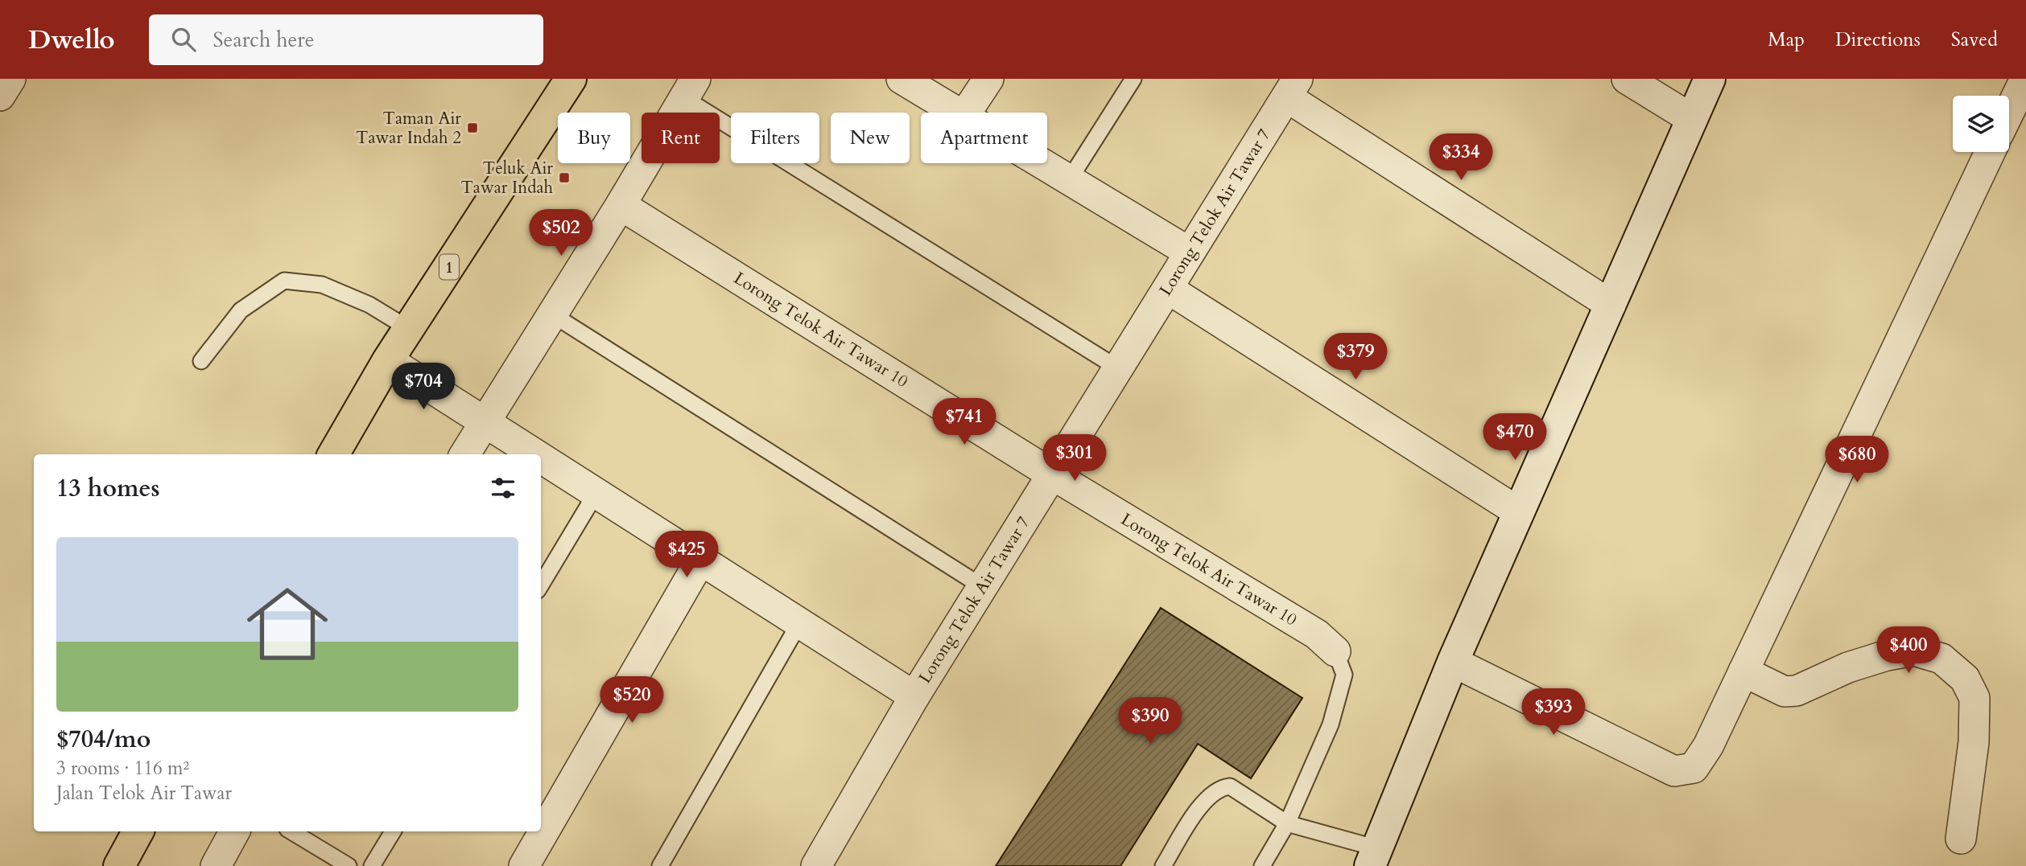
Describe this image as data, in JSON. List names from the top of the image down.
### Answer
{
  "streets": {
    "main road": ["1"],
    "street": ["Lorong Telok Air Tawar 7", "Lorong Telok Air Tawar 10"]
  },
  "crossings": [
    ["Lorong Telok Air Tawar 7", "Lorong Telok Air Tawar 10"]
  ],
  "places": {
    "transit": ["Taman Air Tawar Indah 2", "Teluk Air Tawar Indah"]
  },
  "page": {
    "header": "Dwello",
    "search": "Search here",
    "nav": ["Map", "Directions", "Saved"],
    "chip": [
      "Buy",
      "Rent",
      "Filters",
      "New",
      "Apartment"
    ],
    "price": [
      "$334",
      "$502",
      "$379",
      "$704",
      "$741",
      "$470",
      "$301",
      "$680",
      "$425",
      "$400",
      "$520",
      "$393",
      "$390"
    ],
    "heading": "13 homes",
    "list": [
      {
        "name": "$704/mo",
        "note": "3 rooms · 116 m² · Jalan Telok Air Tawar"
      }
    ]
  }
}
